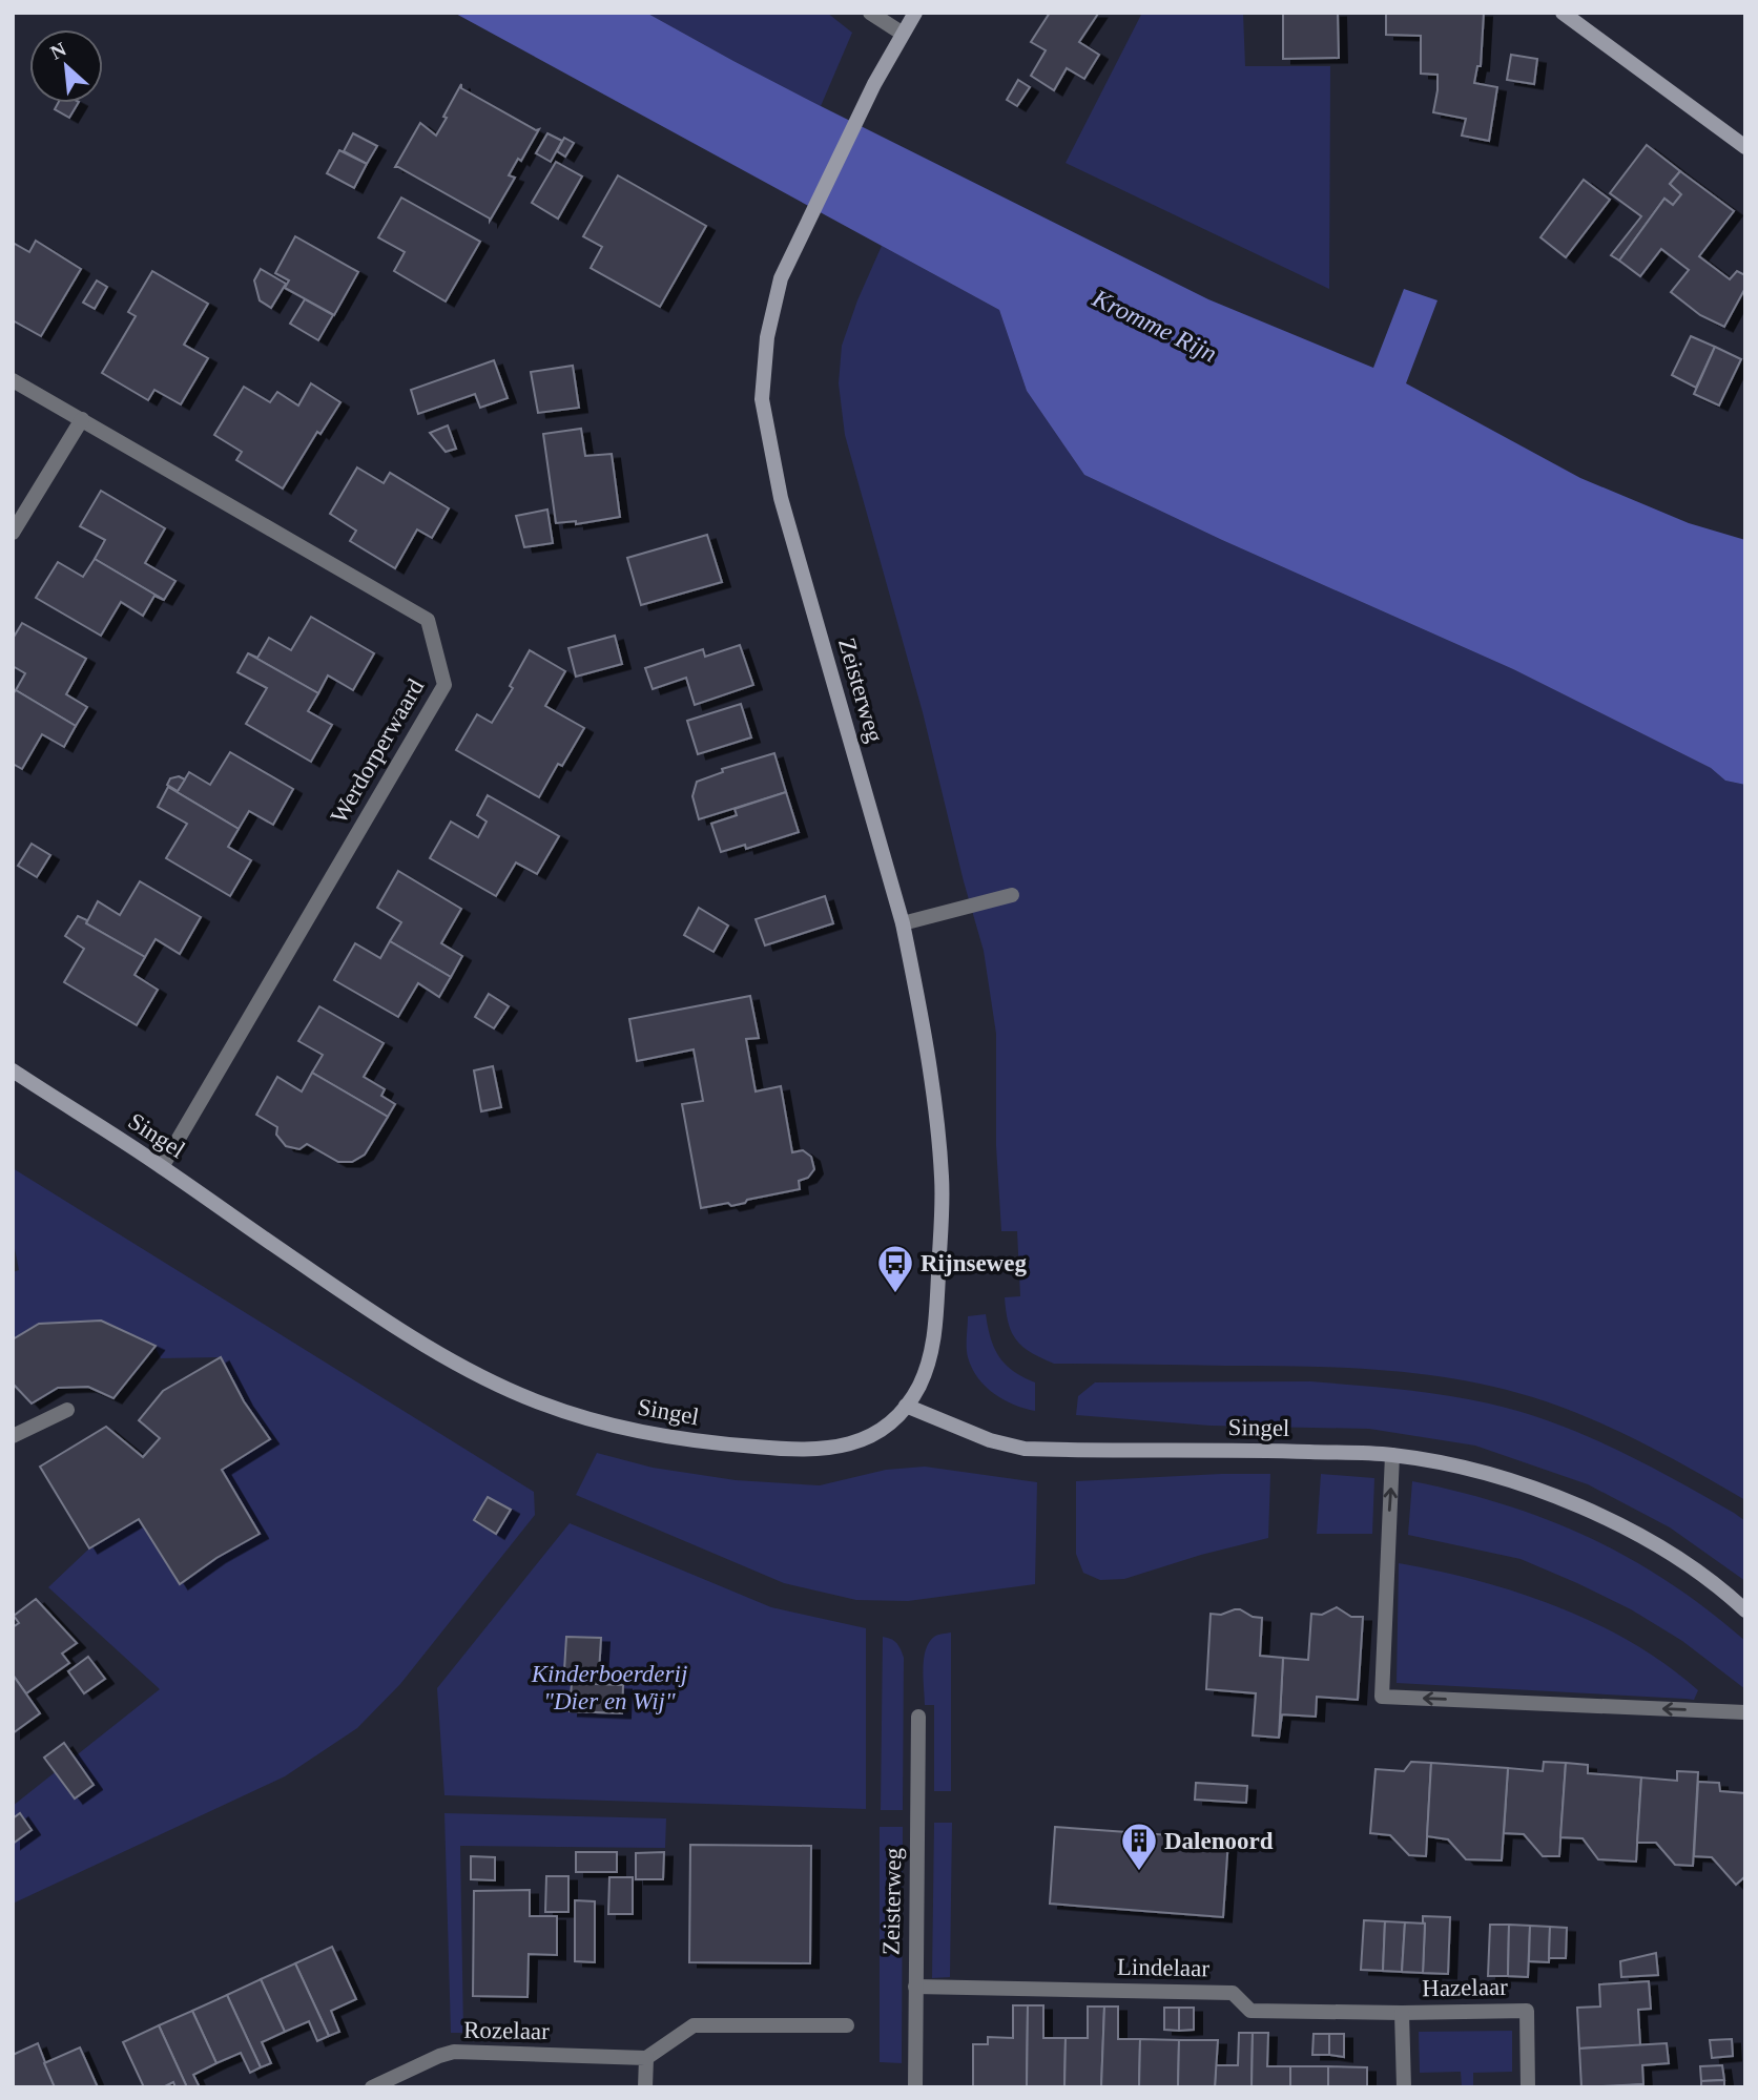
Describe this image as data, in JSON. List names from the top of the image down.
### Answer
{
  "streets": {
    "street": [
      "Zeisterweg",
      "Werdorperwaard",
      "Singel",
      "Lindelaar",
      "Hazelaar",
      "Rozelaar"
    ]
  },
  "crossings": [
    ["Zeisterweg", "Singel"],
    ["Zeisterweg", "Lindelaar"],
    ["Werdorperwaard", "Singel"],
    ["Lindelaar", "Hazelaar"]
  ],
  "water": ["Kromme Rijn"],
  "parks": ["Kinderboerderij \"Dier en Wij\""],
  "places": {
    "bus stop": ["Rijnseweg"],
    "building": ["Dalenoord"]
  },
  "north": "top left"
}
